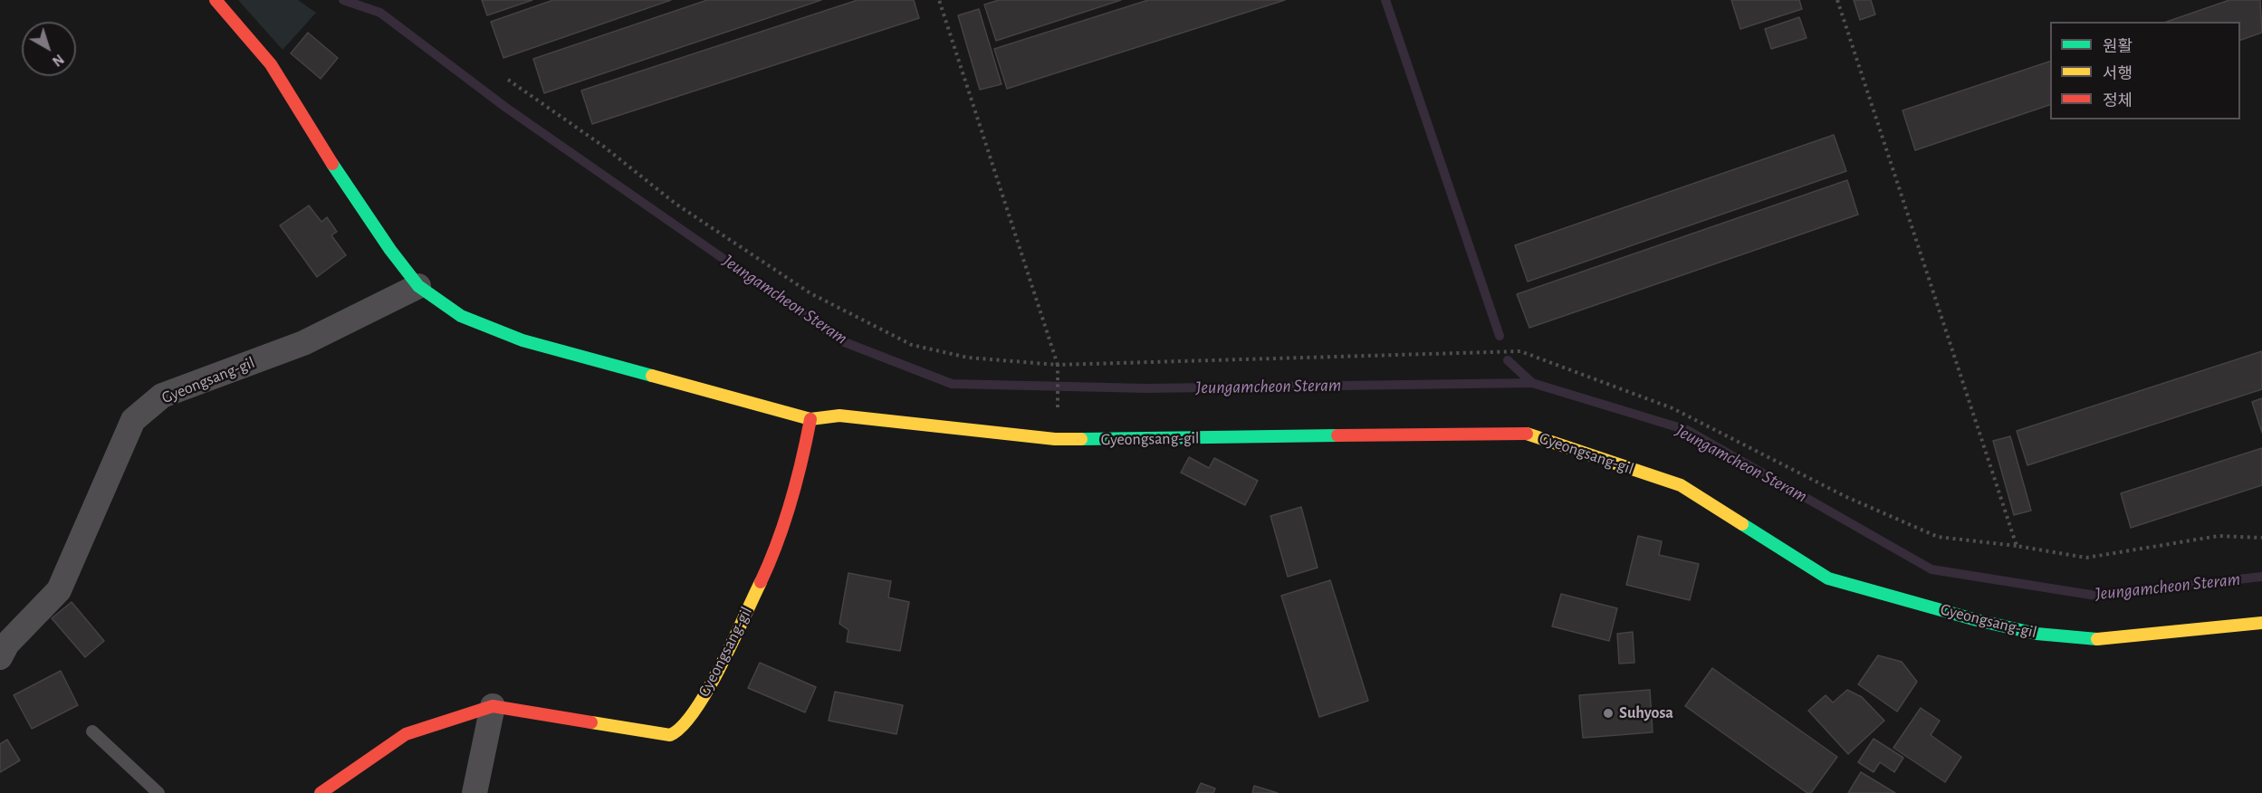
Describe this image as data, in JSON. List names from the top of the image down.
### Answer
{
  "streets": {
    "street": ["Gyeongsang-gil"]
  },
  "water": ["Jeungamcheon Steram"],
  "places": ["Suhyosa"],
  "legend": ["원활", "서행", "정체"],
  "north": "bottom right"
}
